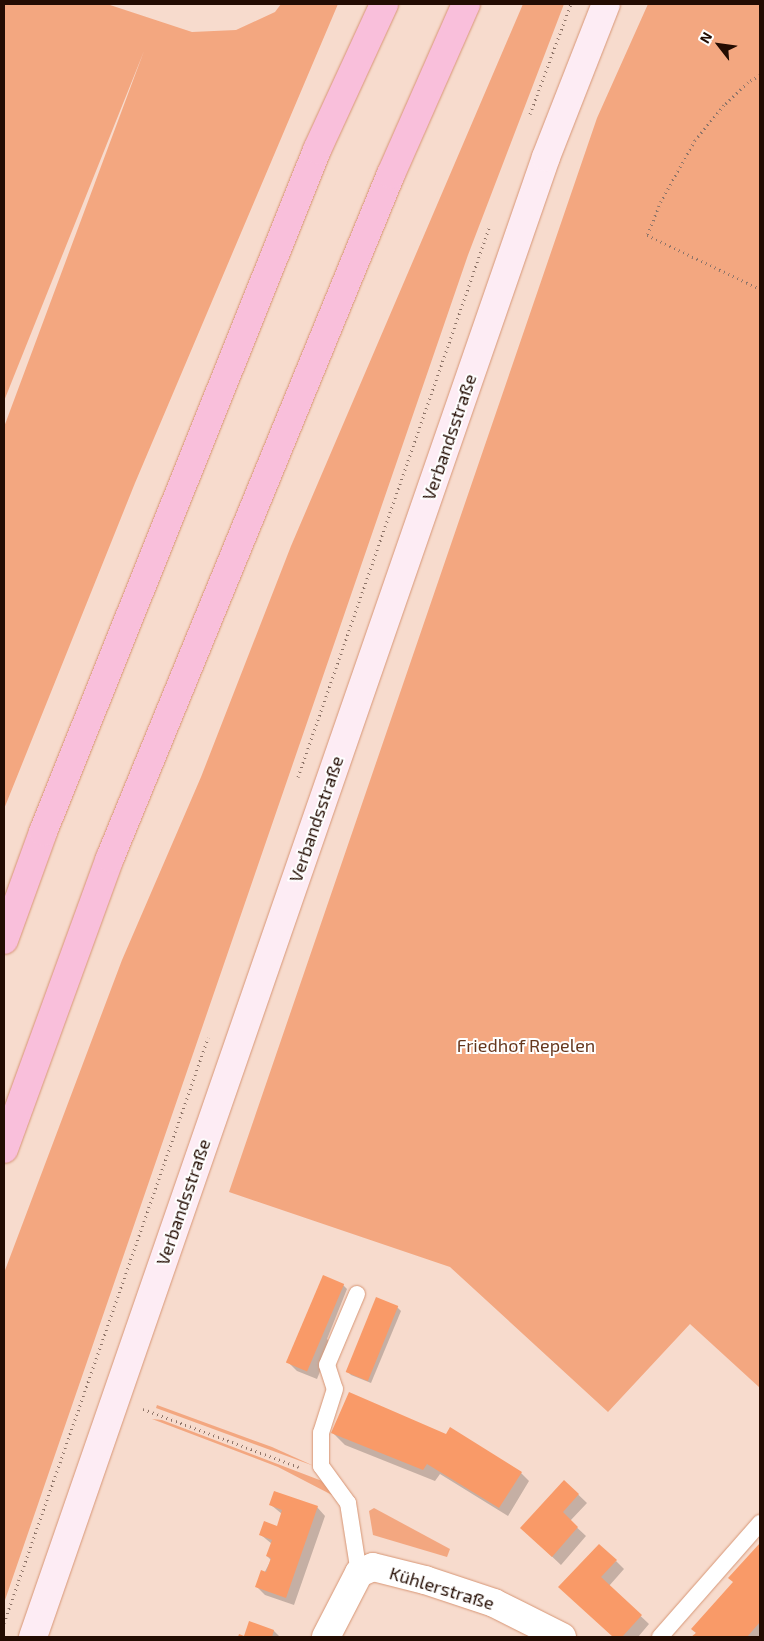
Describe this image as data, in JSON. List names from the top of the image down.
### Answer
{
  "streets": {
    "main road": ["Verbandsstraße"],
    "street": ["Kühlerstraße"]
  },
  "parks": ["Friedhof Repelen"],
  "north": "top left"
}
